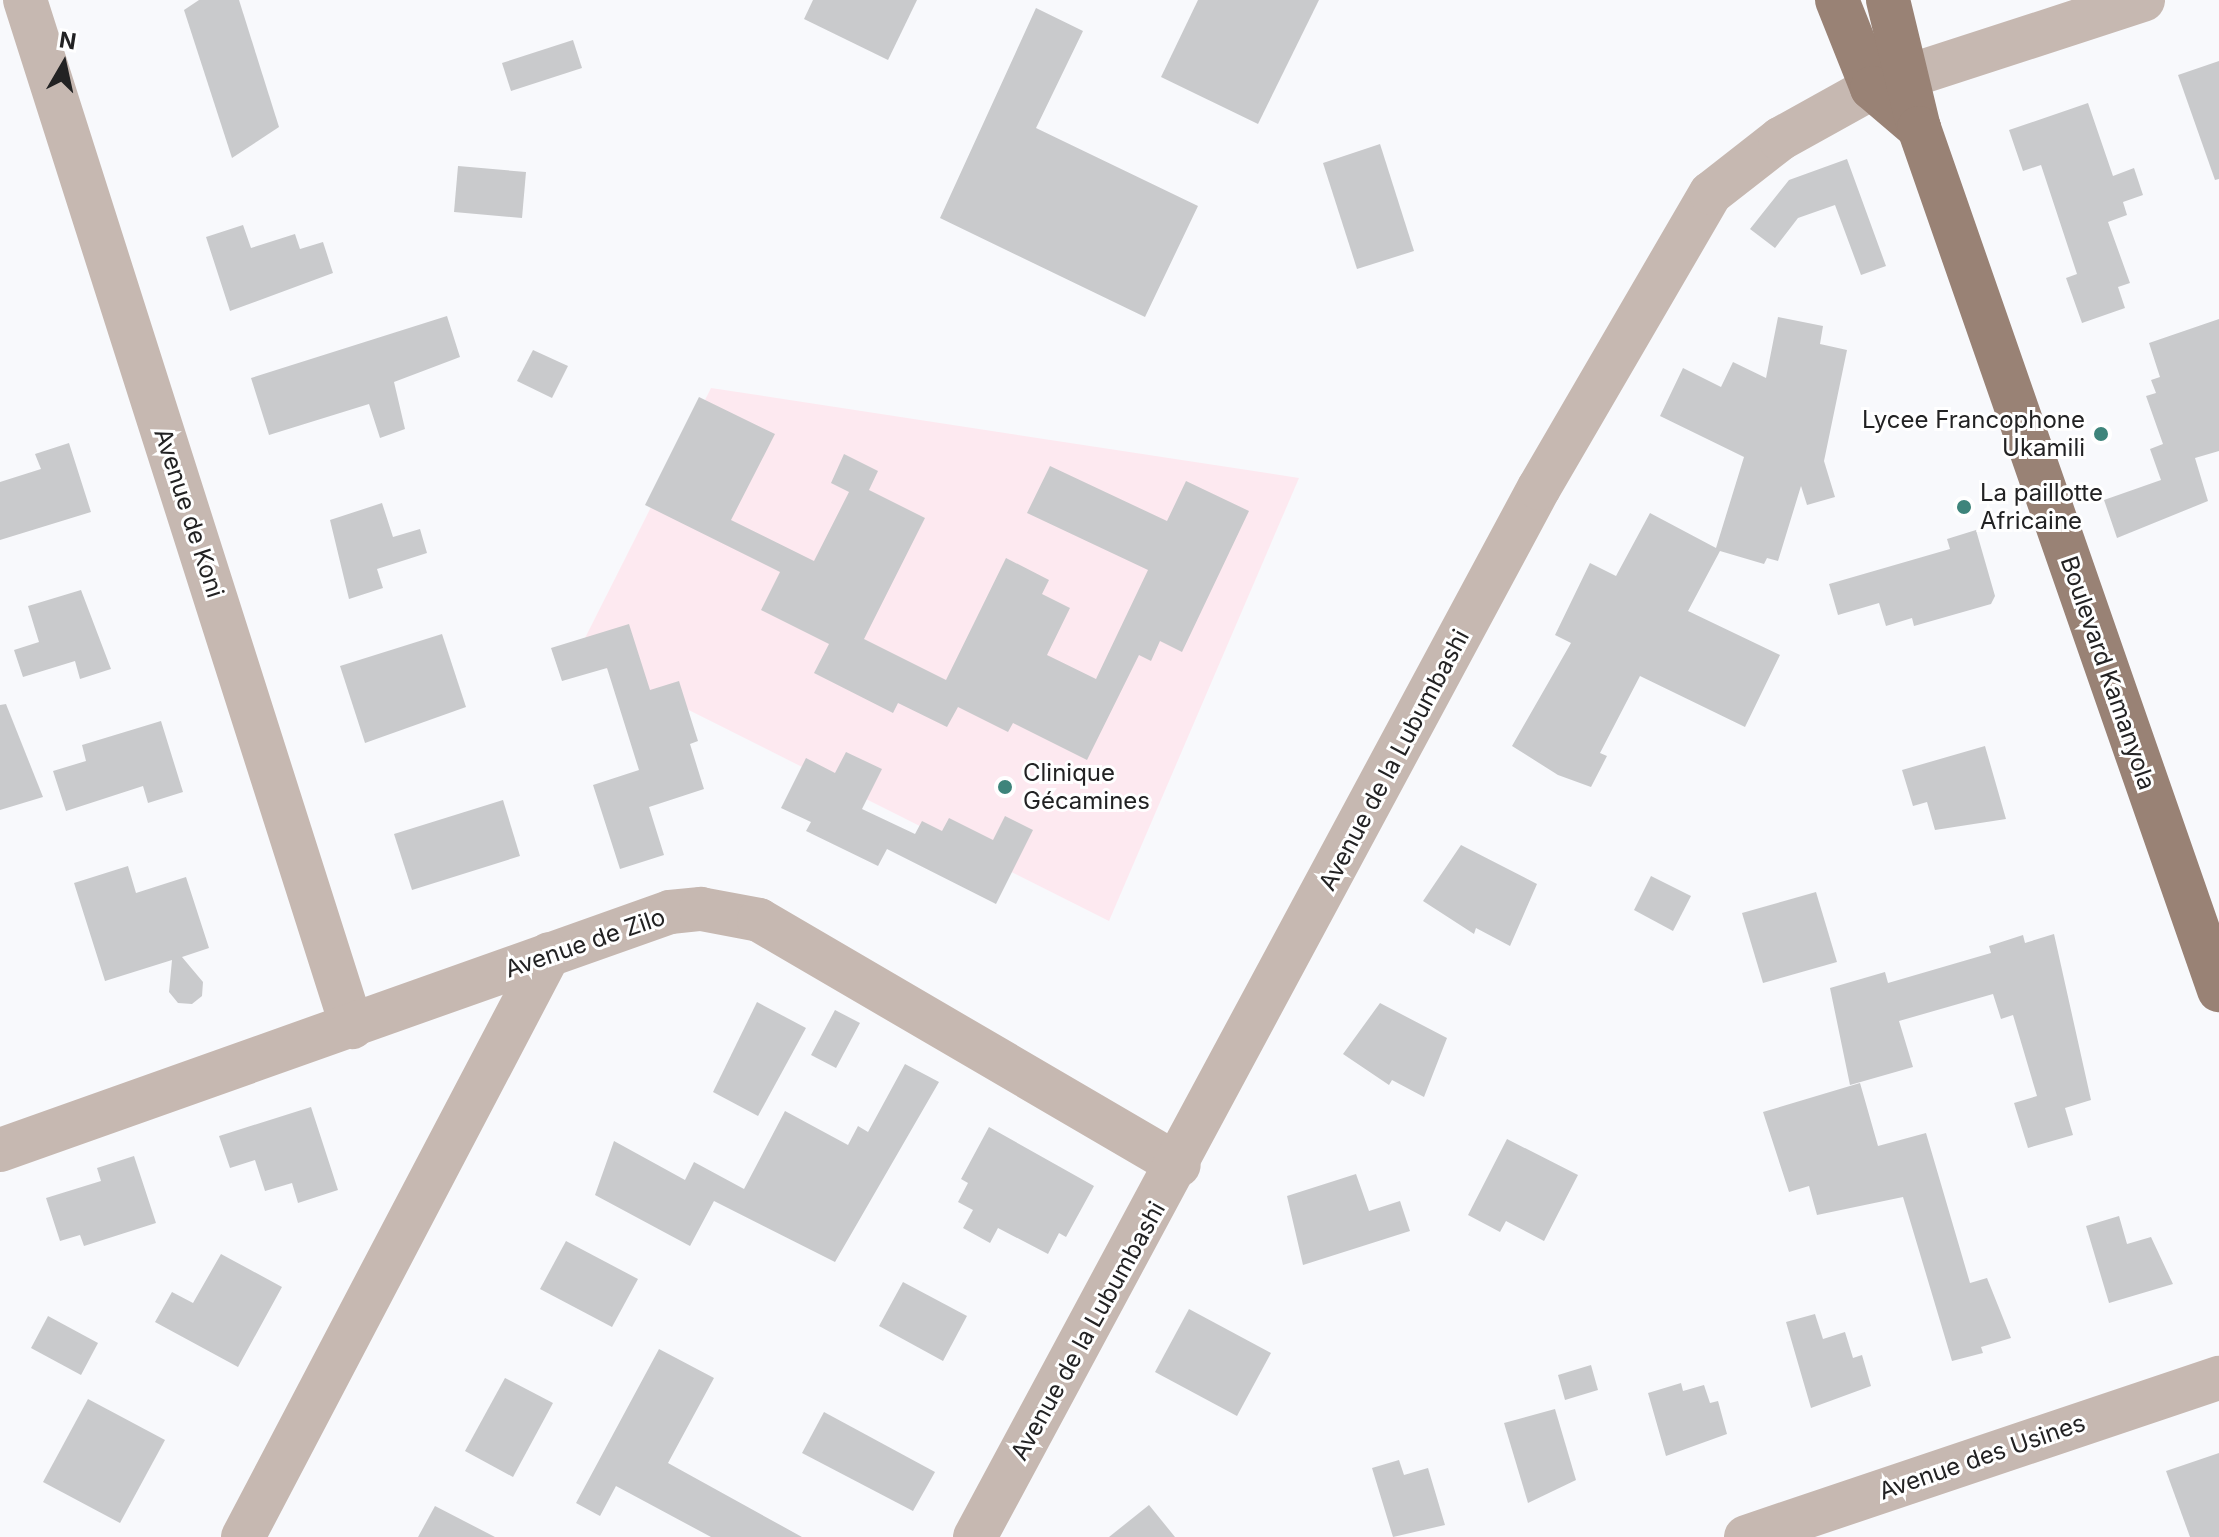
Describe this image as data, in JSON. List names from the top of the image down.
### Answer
{
  "streets": {
    "main road": ["Boulevard Kamanyola"],
    "street": [
      "Avenue de Koni",
      "Avenue de la Lubumbashi",
      "Avenue de Zilo",
      "Avenue des Usines"
    ]
  },
  "crossings": [
    ["Avenue de Koni", "Avenue de Zilo"],
    ["Boulevard Kamanyola", "Avenue de la Lubumbashi"],
    ["Avenue de la Lubumbashi", "Avenue de Zilo"]
  ],
  "places": ["Lycee Francophone Ukamili", "La paillotte Africaine", "Clinique Gécamines"],
  "north": "top"
}
